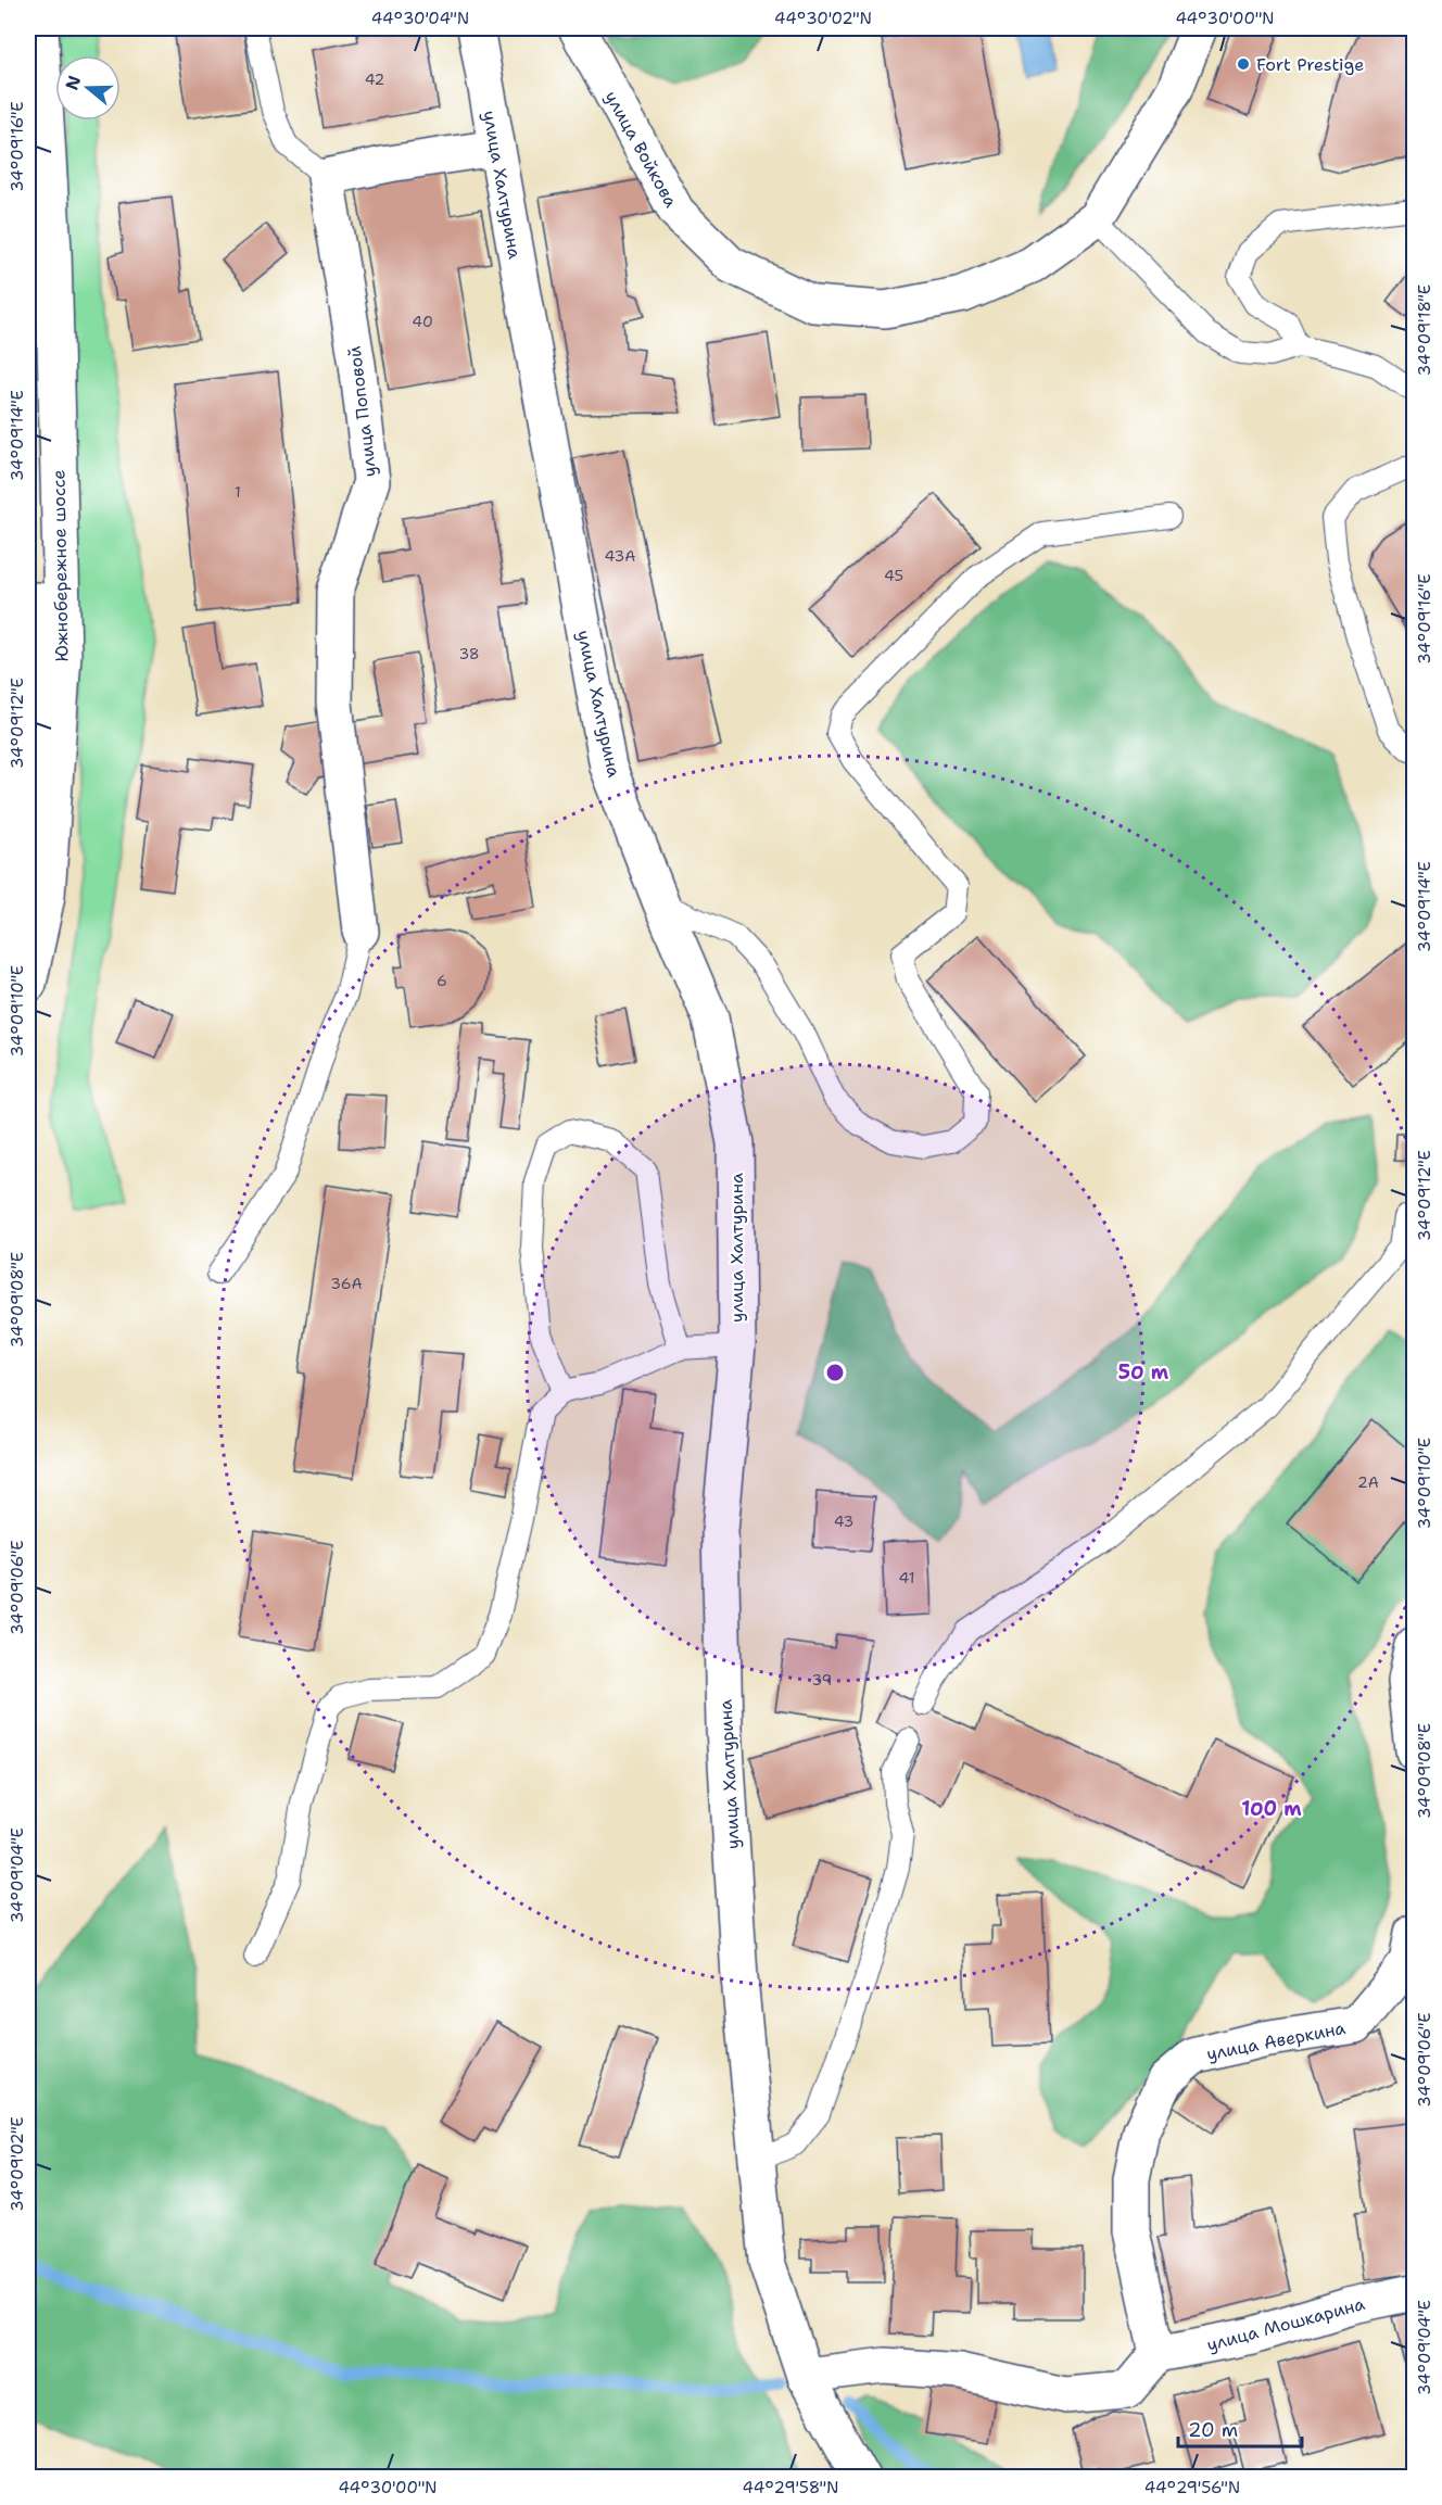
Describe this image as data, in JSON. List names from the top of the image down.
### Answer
{
  "streets": {
    "main road": [
      "улица Войкова",
      "улица Халтурина",
      "улица Поповой",
      "Южнобережное шоссе",
      "улица Аверкина",
      "улица Мошкарина"
    ]
  },
  "crossings": [
    ["улица Аверкина", "улица Мошкарина"]
  ],
  "places": ["Fort Prestige"],
  "house_numbers": [
    "42",
    "40",
    "1",
    "43А",
    "45",
    "38",
    "6",
    "36А",
    "2А",
    "43",
    "41",
    "39"
  ],
  "scale_bar": "20 m",
  "north": "left",
  "coordinates": [
    "44°30'04\"N",
    "44°30'02\"N",
    "44°30'00\"N",
    "34°09'16\"E",
    "34°09'18\"E",
    "34°09'14\"E",
    "34°09'12\"E",
    "34°09'10\"E",
    "34°09'08\"E",
    "34°09'06\"E",
    "34°09'04\"E",
    "34°09'02\"E",
    "44°29'58\"N",
    "44°29'56\"N"
  ],
  "rings": ["50 m", "100 m"]
}
